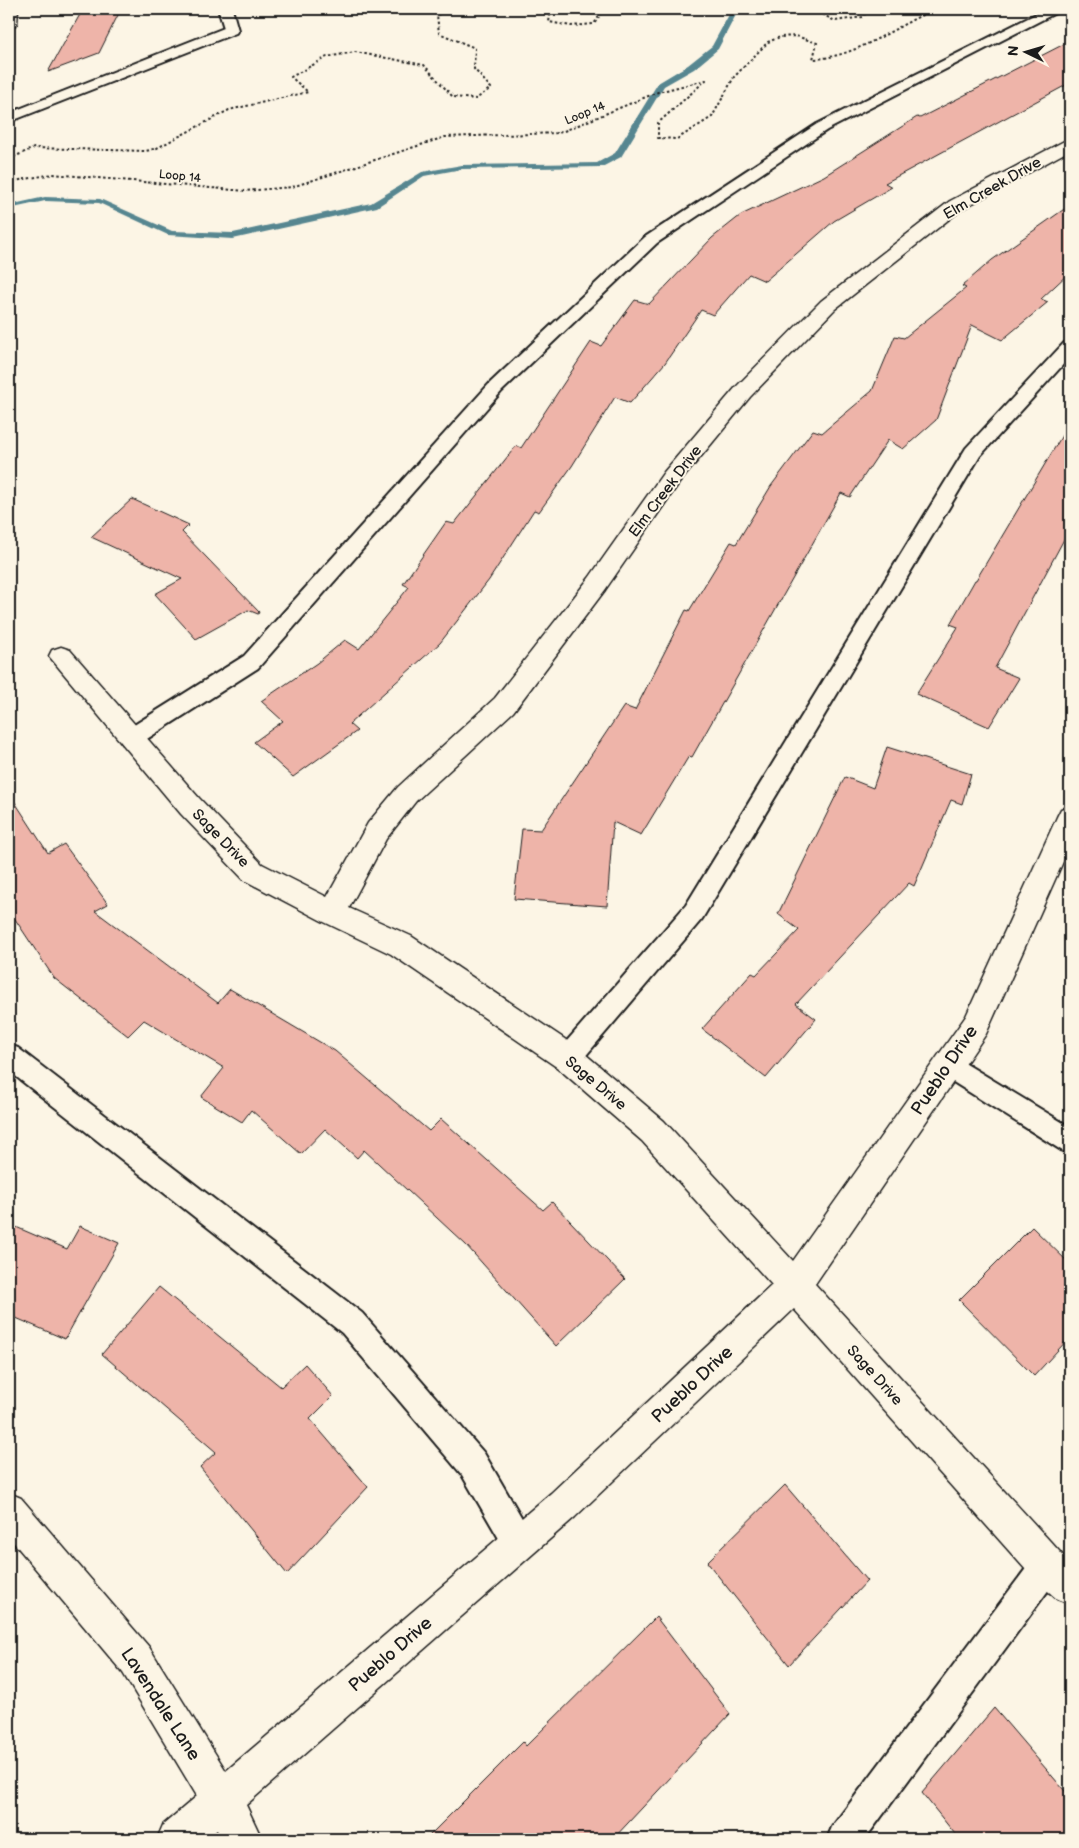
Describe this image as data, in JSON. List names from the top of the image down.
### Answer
{
  "streets": {
    "street": [
      "Elm Creek Drive",
      "Sage Drive",
      "Pueblo Drive",
      "Lavendale Lane"
    ],
    "path": ["Loop 14"]
  },
  "crossings": [
    ["Elm Creek Drive", "Sage Drive"],
    ["Sage Drive", "Pueblo Drive"],
    ["Pueblo Drive", "Lavendale Lane"]
  ],
  "north": "left"
}
